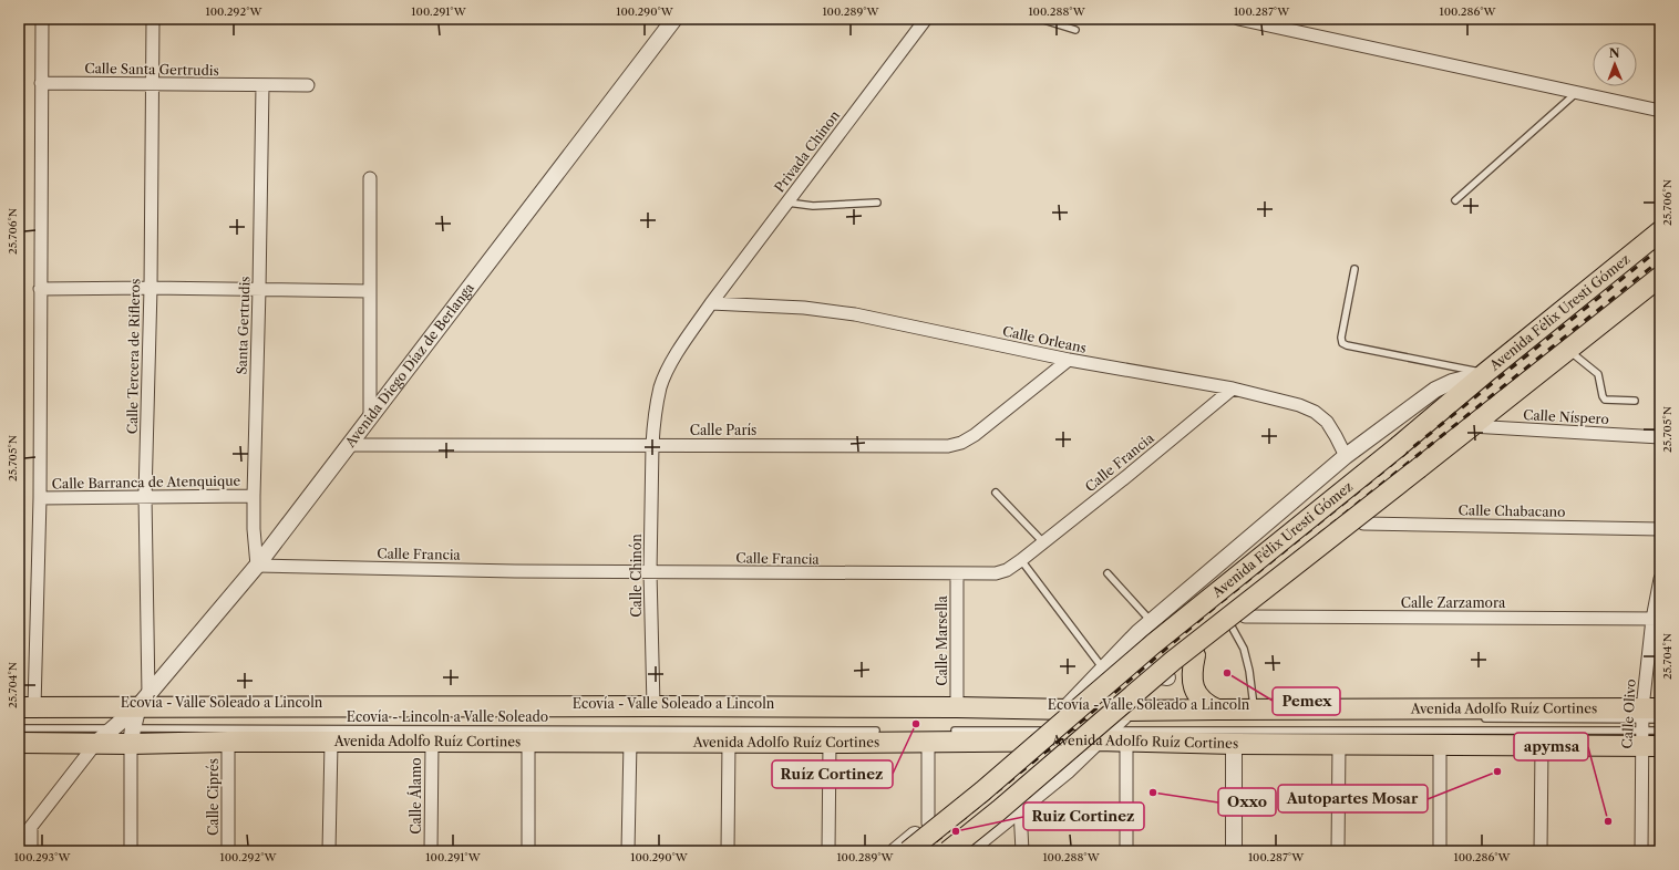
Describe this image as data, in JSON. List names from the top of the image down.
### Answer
{
  "streets": {
    "main road": ["Avenida Félix Uresti Gómez", "Avenida Adolfo Ruíz Cortines"],
    "street": [
      "Calle Santa Gertrudis",
      "Privada Chinon",
      "Santa Gertrudis",
      "Calle Orleans",
      "Calle Tercera de Rifleros",
      "Avenida Diego Díaz de Berlanga",
      "Calle Níspero",
      "Calle París",
      "Calle Francia",
      "Calle Barranca de Atenquique",
      "Calle Chabacano",
      "Calle Chinón",
      "Calle Zarzamora",
      "Calle Marsella",
      "Calle Olivo",
      "Calle Álamo",
      "Calle Ciprés"
    ],
    "lane": ["Ecovía - Lincoln a Valle Soleado"]
  },
  "crossings": [
    ["Calle Santa Gertrudis", "Santa Gertrudis"],
    ["Calle Santa Gertrudis", "Calle Tercera de Rifleros"],
    ["Privada Chinon", "Calle Orleans"],
    ["Privada Chinon", "Calle París"],
    ["Privada Chinon", "Calle Chinón"],
    ["Avenida Félix Uresti Gómez", "Calle Níspero"],
    ["Santa Gertrudis", "Avenida Diego Díaz de Berlanga"],
    ["Santa Gertrudis", "Calle Francia"],
    ["Santa Gertrudis", "Calle Barranca de Atenquique"],
    ["Calle Orleans", "Calle París"],
    ["Calle Orleans", "Calle Francia"],
    ["Calle Tercera de Rifleros", "Avenida Diego Díaz de Berlanga"],
    ["Calle Tercera de Rifleros", "Calle Barranca de Atenquique"],
    ["Calle Tercera de Rifleros", "Avenida Adolfo Ruíz Cortines"],
    ["Calle Tercera de Rifleros", "Ecovía - Lincoln a Valle Soleado"],
    ["Avenida Diego Díaz de Berlanga", "Calle París"],
    ["Avenida Diego Díaz de Berlanga", "Calle Francia"],
    ["Avenida Diego Díaz de Berlanga", "Avenida Adolfo Ruíz Cortines"],
    ["Avenida Diego Díaz de Berlanga", "Ecovía - Lincoln a Valle Soleado"],
    ["Calle París", "Calle Chinón"],
    ["Calle Francia", "Calle Chinón"],
    ["Calle Francia", "Calle Marsella"],
    ["Calle Chinón", "Avenida Adolfo Ruíz Cortines"],
    ["Calle Zarzamora", "Calle Olivo"],
    ["Calle Marsella", "Avenida Adolfo Ruíz Cortines"],
    ["Avenida Adolfo Ruíz Cortines", "Calle Olivo"],
    ["Avenida Adolfo Ruíz Cortines", "Ecovía - Lincoln a Valle Soleado"],
    ["Avenida Adolfo Ruíz Cortines", "Calle Álamo"],
    ["Avenida Adolfo Ruíz Cortines", "Calle Ciprés"]
  ],
  "places": [
    "Pemex",
    "Ruíz Cortinez",
    "Autopartes Mosar",
    "Oxxo",
    "apymsa",
    "Ruiz Cortinez"
  ],
  "north": "top",
  "coordinates": [
    "100.292°W",
    "100.291°W",
    "100.290°W",
    "100.289°W",
    "100.288°W",
    "100.287°W",
    "100.286°W",
    "25.706°N",
    "25.705°N",
    "25.704°N",
    "100.293°W"
  ]
}
